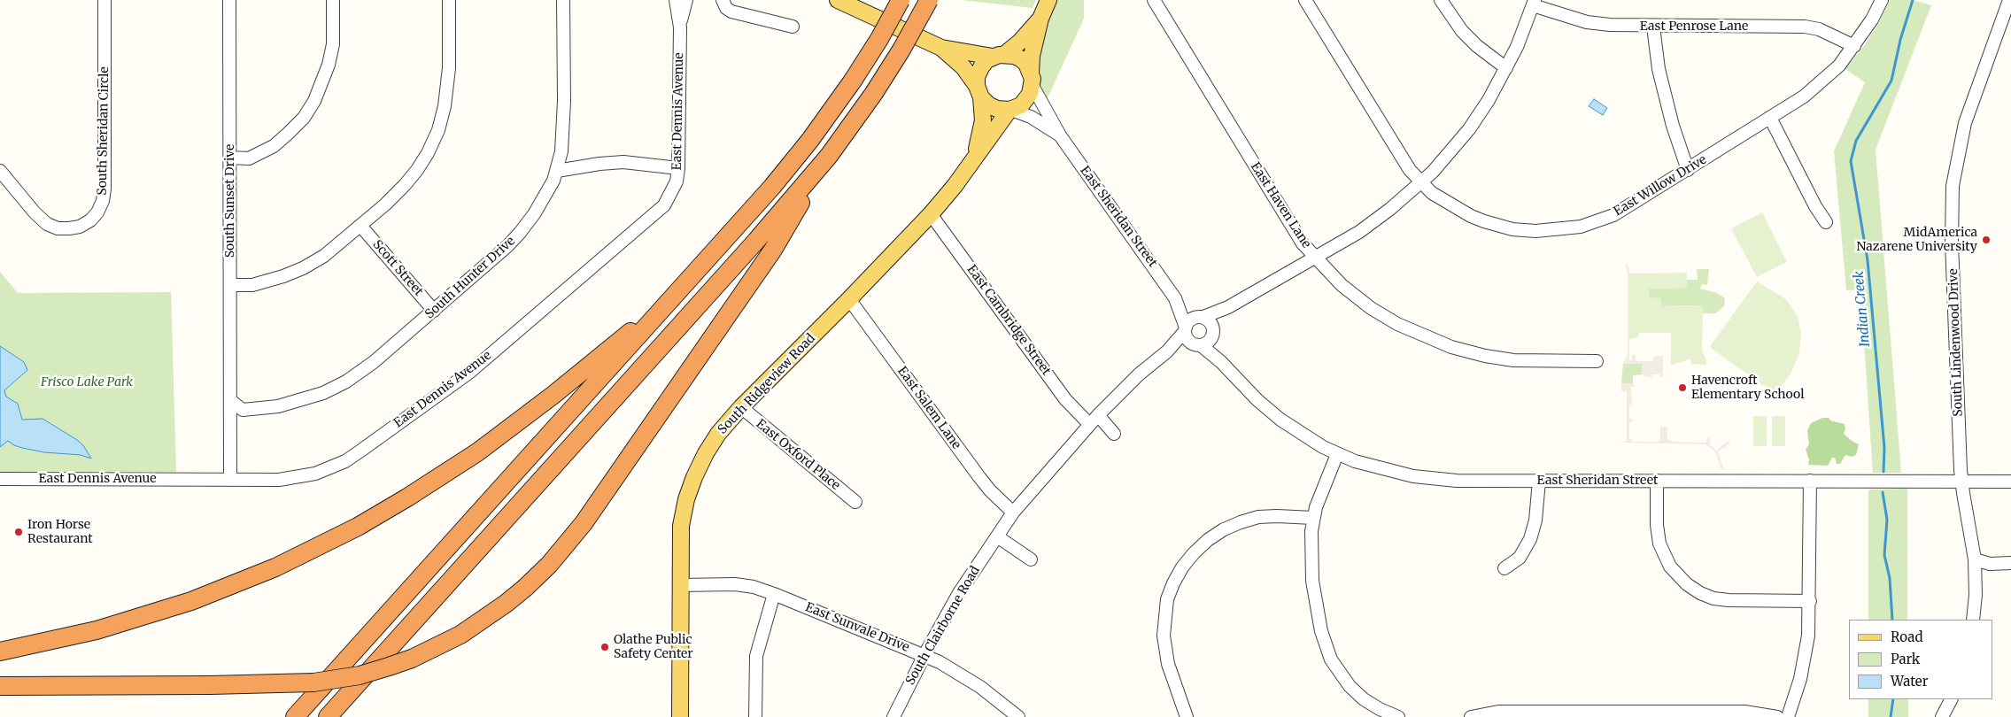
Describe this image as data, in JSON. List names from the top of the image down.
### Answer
{
  "streets": {
    "main road": ["South Ridgeview Road"],
    "street": [
      "East Penrose Lane",
      "East Dennis Avenue",
      "South Sheridan Circle",
      "East Willow Drive",
      "South Sunset Drive",
      "East Haven Lane",
      "East Sheridan Street",
      "Scott Street",
      "South Hunter Drive",
      "East Cambridge Street",
      "South Lindenwood Drive",
      "East Salem Lane",
      "East Oxford Place",
      "South Clairborne Road",
      "East Sunvale Drive"
    ]
  },
  "crossings": [
    ["East Penrose Lane", "East Willow Drive"],
    ["East Dennis Avenue", "South Sunset Drive"],
    ["South Sunset Drive", "South Hunter Drive"],
    ["East Sheridan Street", "South Lindenwood Drive"],
    ["East Sheridan Street", "South Ridgeview Road"],
    ["East Sheridan Street", "South Clairborne Road"],
    ["Scott Street", "South Hunter Drive"],
    ["East Cambridge Street", "South Ridgeview Road"],
    ["East Cambridge Street", "South Clairborne Road"],
    ["South Ridgeview Road", "East Salem Lane"],
    ["South Ridgeview Road", "East Oxford Place"],
    ["South Ridgeview Road", "East Sunvale Drive"],
    ["East Salem Lane", "South Clairborne Road"],
    ["South Clairborne Road", "East Sunvale Drive"]
  ],
  "water": ["Indian Creek"],
  "parks": ["Frisco Lake Park"],
  "places": [
    "MidAmerica Nazarene University",
    "Havencroft Elementary School",
    "Iron Horse Restaurant",
    "Olathe Public Safety Center"
  ],
  "legend": ["Road", "Park", "Water"]
}
